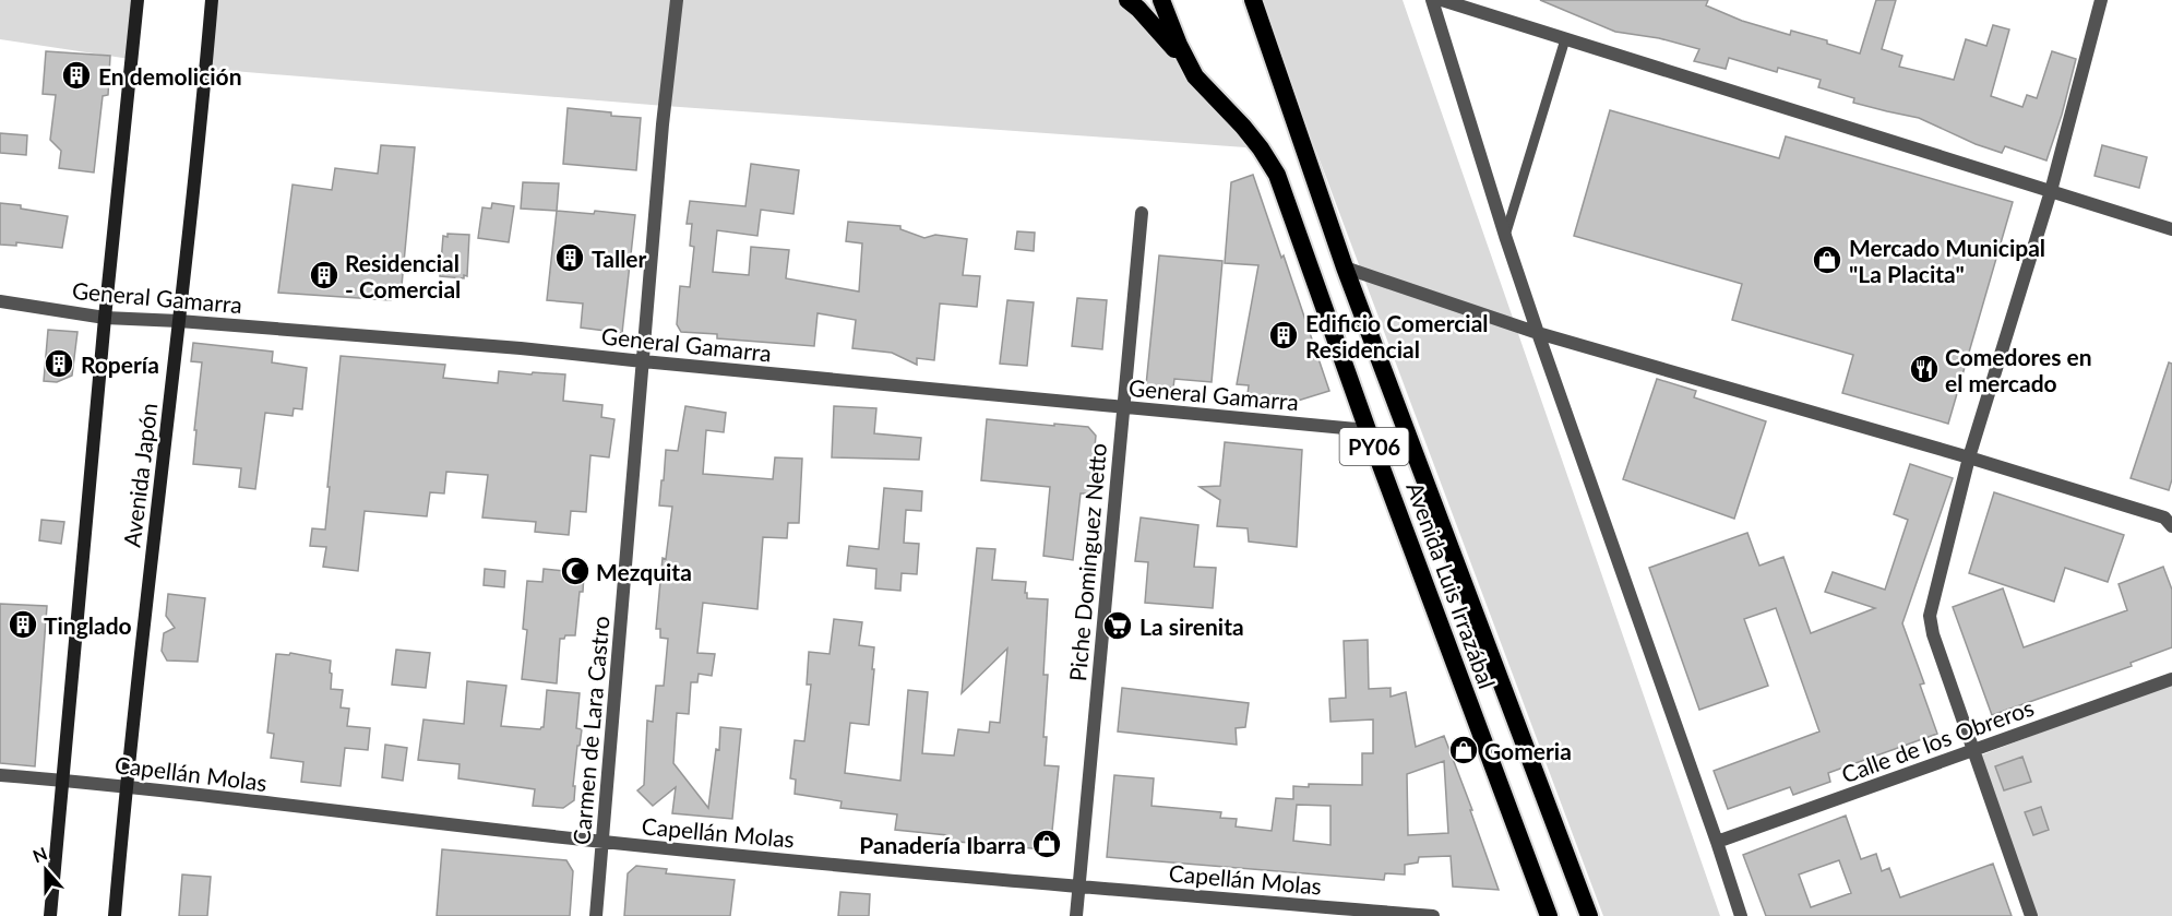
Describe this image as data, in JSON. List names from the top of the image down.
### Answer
{
  "streets": {
    "highway": ["PY06", "Avenida Luis Irrazábal"],
    "main road": ["Avenida Japón"],
    "street": [
      "General Gamarra",
      "Piche Dominguez Netto",
      "Carmen de Lara Castro",
      "Calle de los Obreros",
      "Capellán Molas"
    ]
  },
  "crossings": [
    ["General Gamarra", "Avenida Japón"],
    ["General Gamarra", "Piche Dominguez Netto"],
    ["General Gamarra", "Avenida Luis Irrazábal"],
    ["General Gamarra", "Carmen de Lara Castro"],
    ["Avenida Japón", "Capellán Molas"],
    ["Piche Dominguez Netto", "Capellán Molas"],
    ["Carmen de Lara Castro", "Capellán Molas"]
  ],
  "places": {
    "building": [
      "En demolición",
      "Taller",
      "Residencial - Comercial",
      "Edificio Comercial Residencial",
      "Ropería",
      "Tinglado"
    ],
    "shop": ["Mercado Municipal \"La Placita\"", "Gomeria", "Panadería Ibarra"],
    "restaurant": ["Comedores en el mercado"],
    "mosque": ["Mezquita"],
    "supermarket": ["La sirenita"]
  },
  "north": "top"
}
